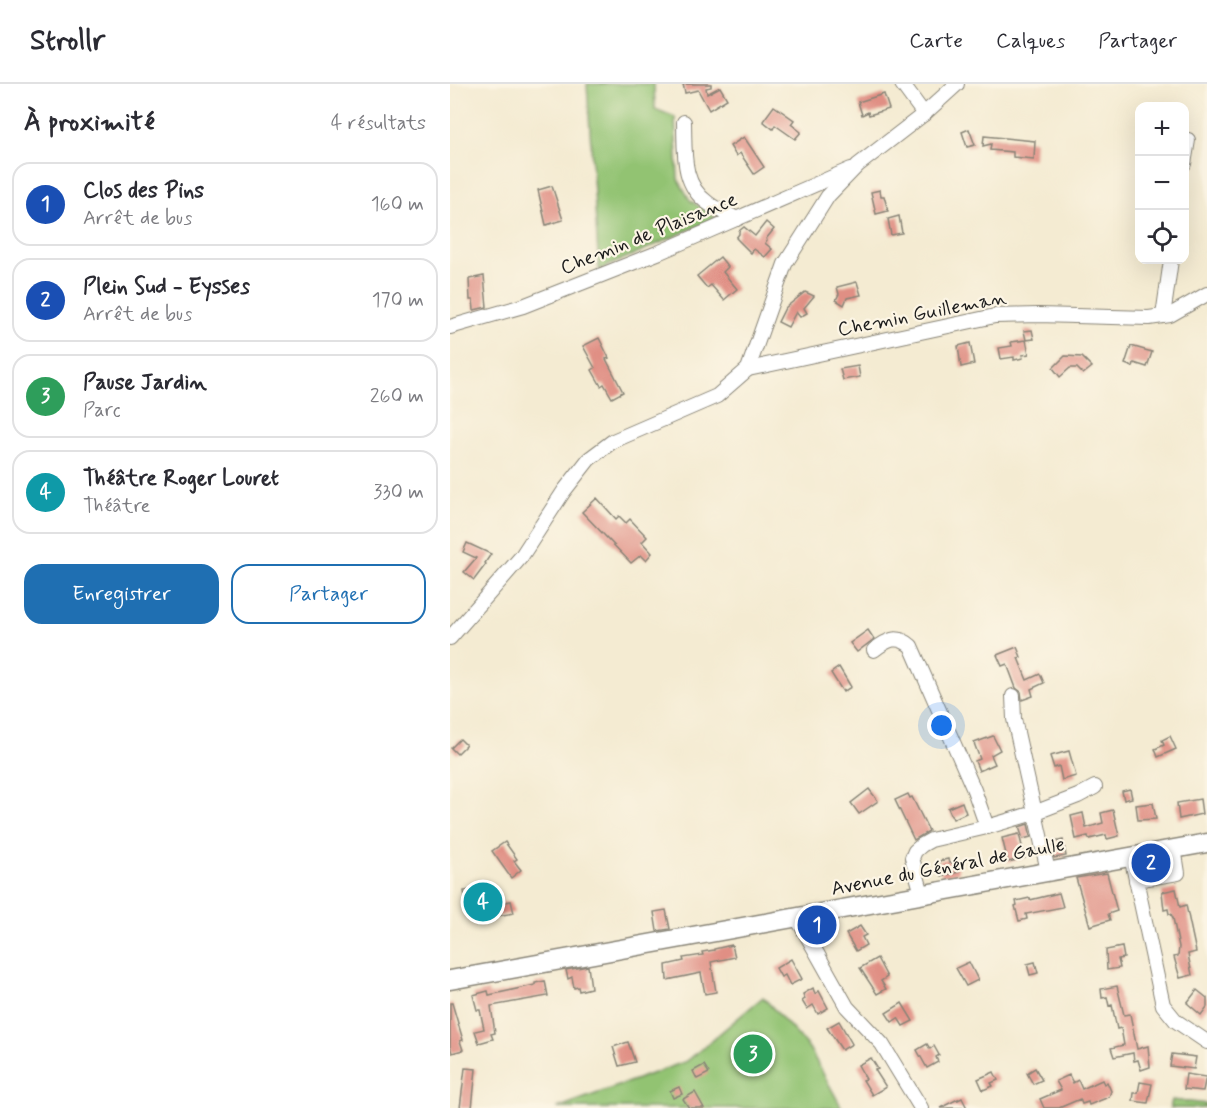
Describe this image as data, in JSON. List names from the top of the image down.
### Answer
{
  "streets": {
    "main road": ["Avenue du Général de Gaulle"],
    "street": ["Chemin de Plaisance", "Chemin Guilleman"]
  },
  "page": {
    "header": "Strollr",
    "nav": ["Carte", "Calques", "Partager"],
    "heading": ["À proximité", "4 résultats"],
    "map_buttons": ["+", "−"],
    "list": [
      {
        "mark": "1",
        "name": "Clos des Pins",
        "note": "Arrêt de bus",
        "value": "160 m"
      },
      {
        "mark": "2",
        "name": "Plein Sud - Eysses",
        "note": "Arrêt de bus",
        "value": "170 m"
      },
      {
        "mark": "3",
        "name": "Pause Jardin",
        "note": "Parc",
        "value": "260 m"
      },
      {
        "mark": "4",
        "name": "Théâtre Roger Louret",
        "note": "Théâtre",
        "value": "330 m"
      }
    ],
    "buttons": ["Enregistrer", "Partager"],
    "pins": [
      "2",
      "4",
      "1",
      "3"
    ]
  }
}
